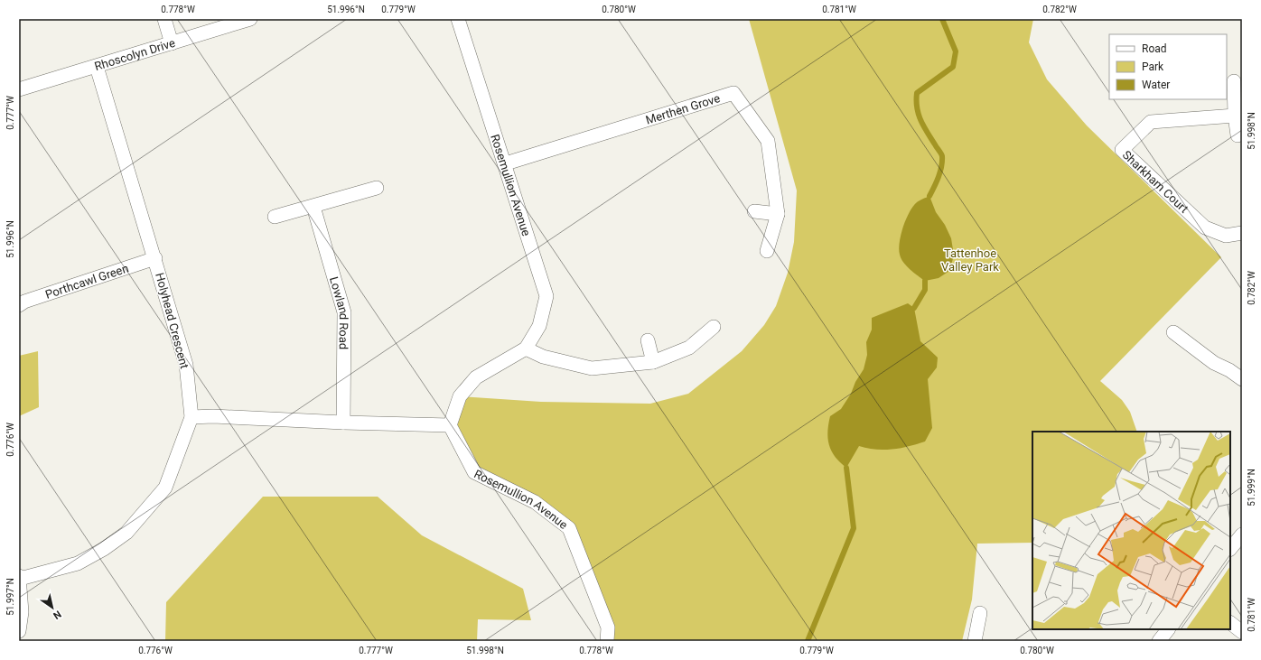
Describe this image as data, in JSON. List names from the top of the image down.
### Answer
{
  "streets": {
    "street": [
      "Rhoscolyn Drive",
      "Merthen Grove",
      "Sharkham Court",
      "Rosemullion Avenue",
      "Porthcawl Green",
      "Lowland Road",
      "Holyhead Crescent"
    ]
  },
  "crossings": [
    ["Rhoscolyn Drive", "Holyhead Crescent"],
    ["Merthen Grove", "Rosemullion Avenue"],
    ["Porthcawl Green", "Holyhead Crescent"]
  ],
  "parks": ["Tattenhoe Valley Park"],
  "legend": ["Road", "Park", "Water"],
  "north": "bottom right",
  "coordinates": [
    "0.778°W",
    "51.996°N",
    "0.779°W",
    "0.780°W",
    "0.781°W",
    "0.782°W",
    "0.777°W",
    "51.998°N",
    "0.776°W",
    "51.999°N",
    "51.997°N"
  ]
}
